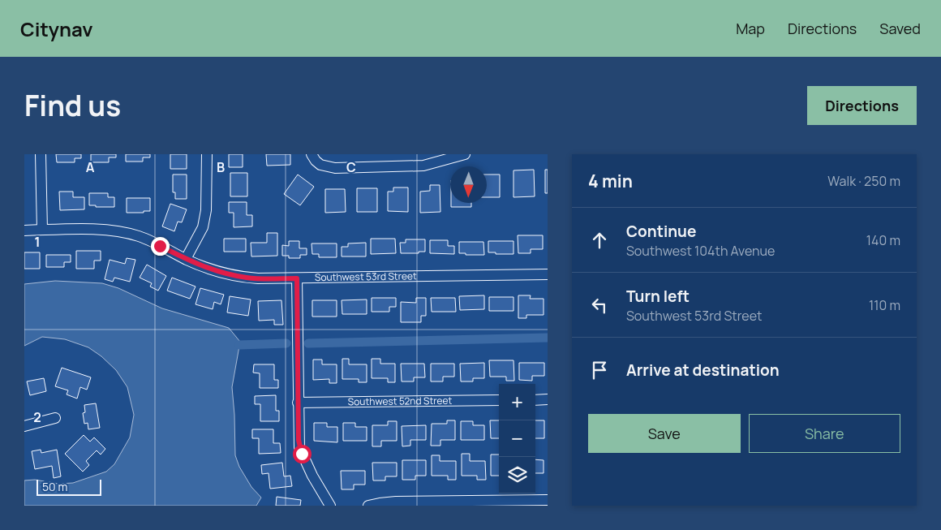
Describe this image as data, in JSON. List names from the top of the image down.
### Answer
{
  "streets": {
    "street": ["Southwest 53rd Street", "Southwest 52nd Street"]
  },
  "scale_bar": "50 m",
  "north": "bottom",
  "page": {
    "header": "Citynav",
    "nav": ["Map", "Directions", "Saved"],
    "title": "Find us",
    "buttons": [
      "Directions",
      ["Save", "Share"]
    ],
    "heading": ["4 min", "Walk · 250 m"],
    "list": [
      ["Continue", "Southwest 104th Avenue", "140 m"],
      ["Turn left", "Southwest 53rd Street", "110 m"],
      "Arrive at destination"
    ],
    "map_buttons": ["+", "−"],
    "scale": "50 m"
  },
  "grid": {
    "columns": ["A", "B", "C"],
    "rows": ["1", "2"]
  }
}
